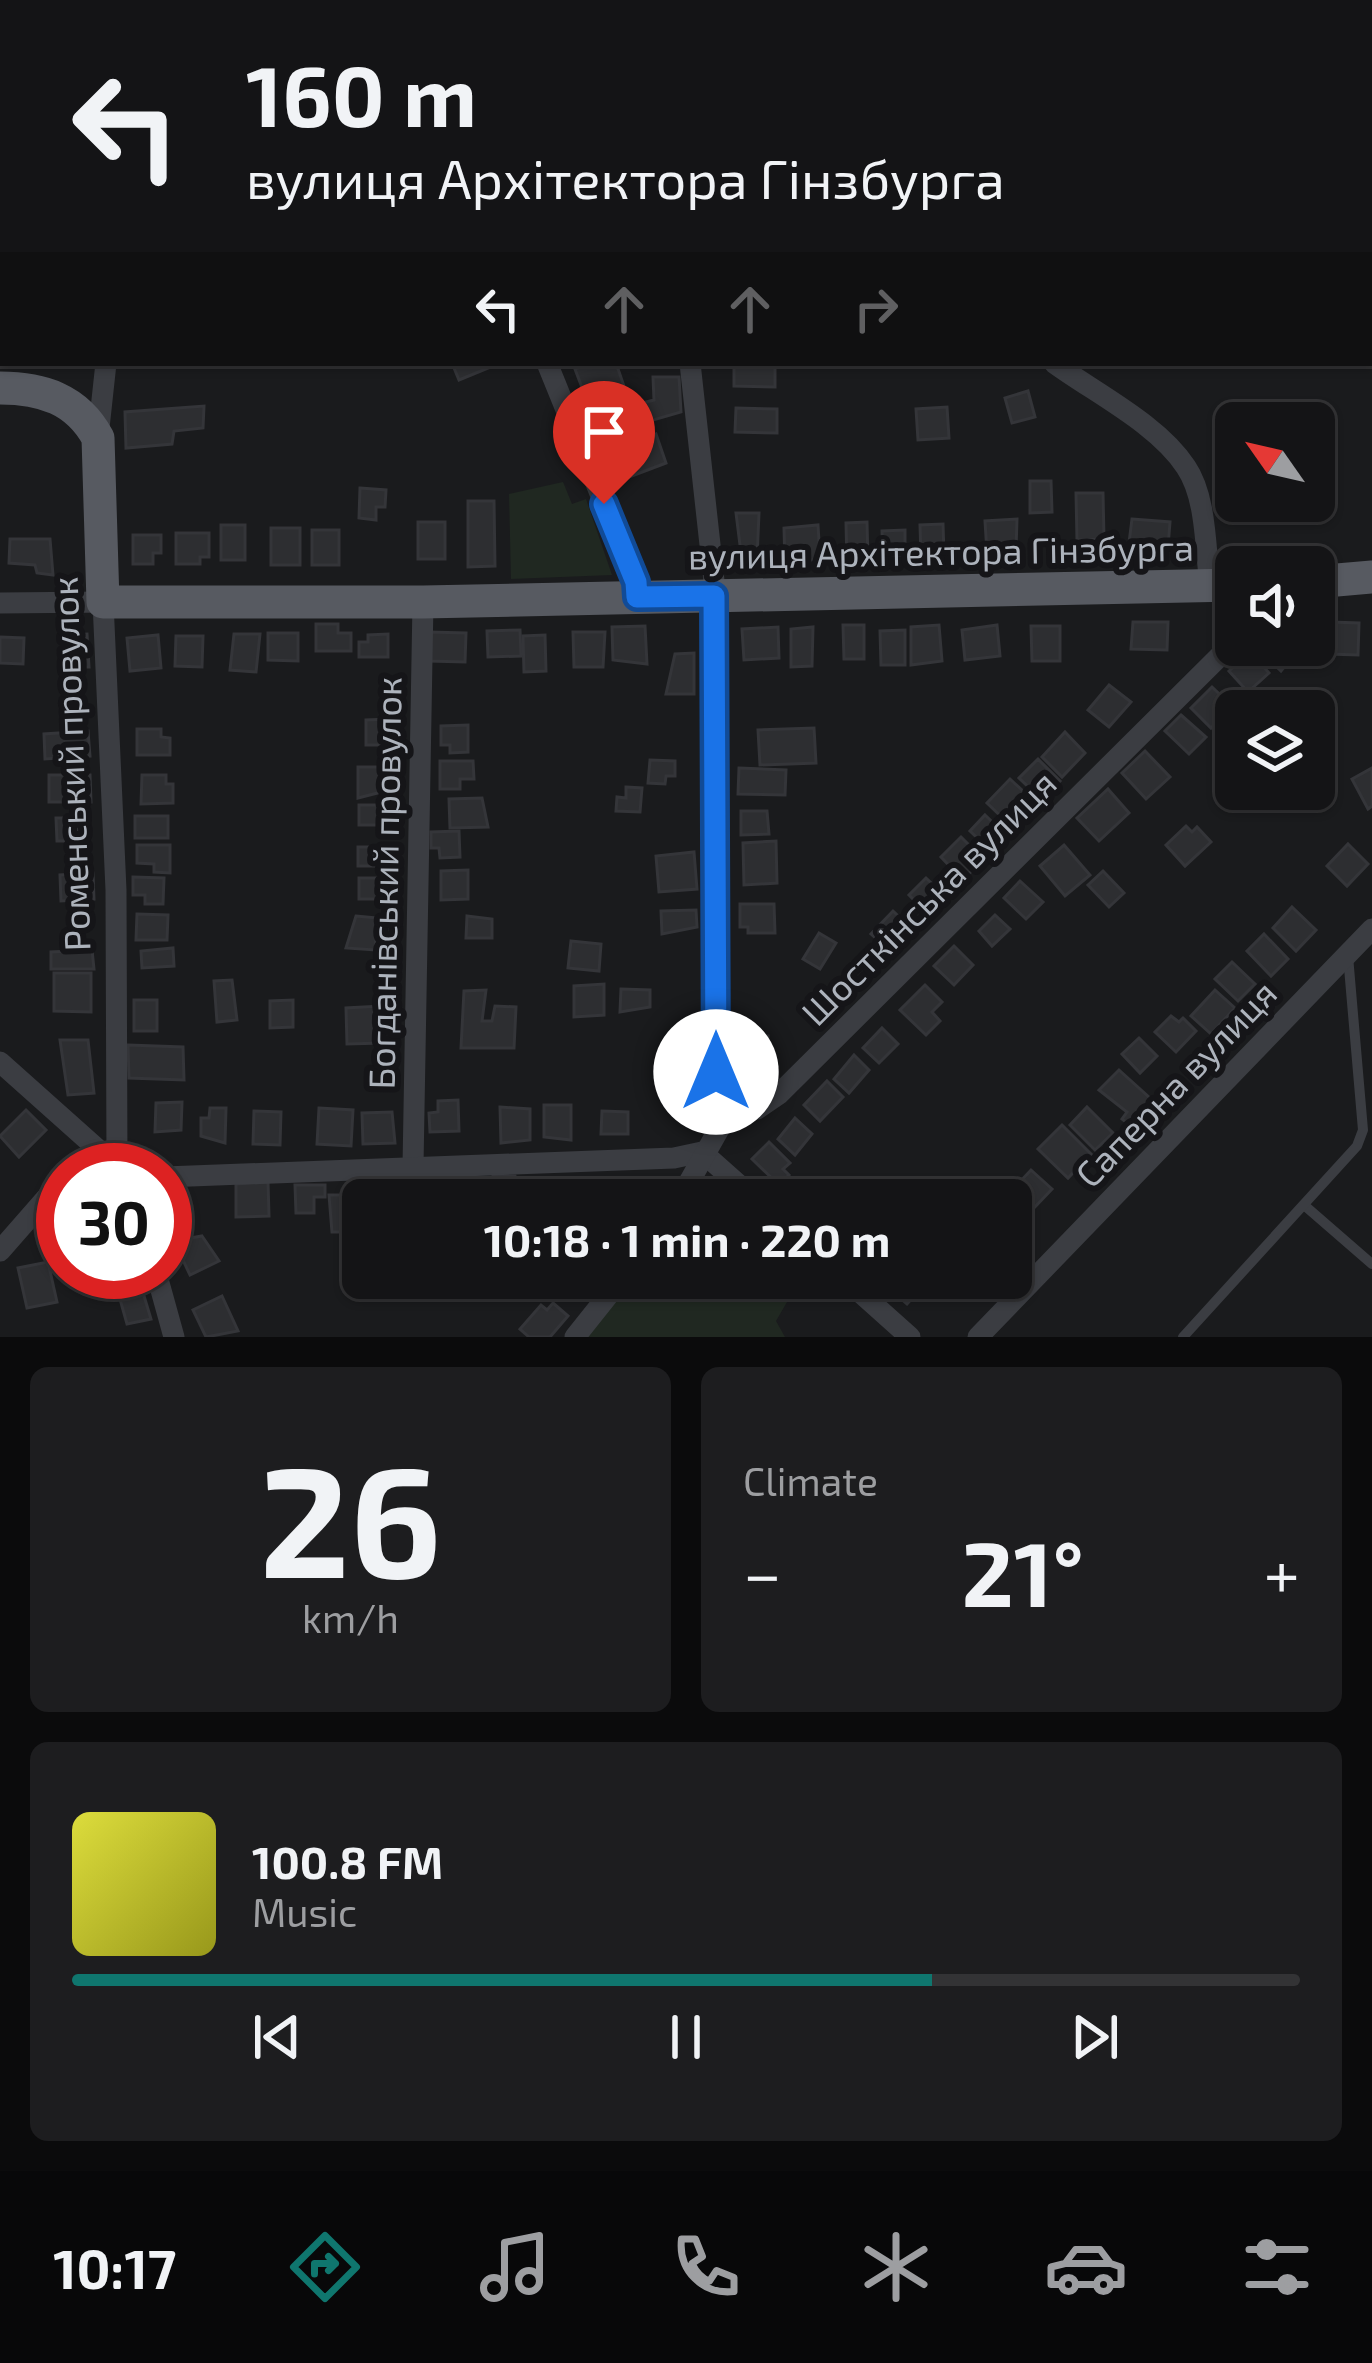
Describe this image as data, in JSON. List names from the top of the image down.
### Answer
{
  "streets": {
    "main road": ["вулиця Архітектора Гінзбурга", "Роменський провулок"],
    "street": ["Богданівський провулок", "Шосткінська вулиця", "Саперна вулиця"]
  },
  "crossings": [
    ["вулиця Архітектора Гінзбурга", "Роменський провулок"],
    ["вулиця Архітектора Гінзбурга", "Богданівський провулок"]
  ],
  "north": "top left",
  "page": {
    "turn": ["160 m", "вулиця Архітектора Гінзбурга"],
    "limit": "30",
    "trip": "10:18 · 1 min · 220 m",
    "tile": [
      ["26", "km/h"],
      "Climate"
    ],
    "heat": ["−", "21°", "+"],
    "song": ["100.8 FM", "Music"],
    "tabs": "10:17"
  }
}
